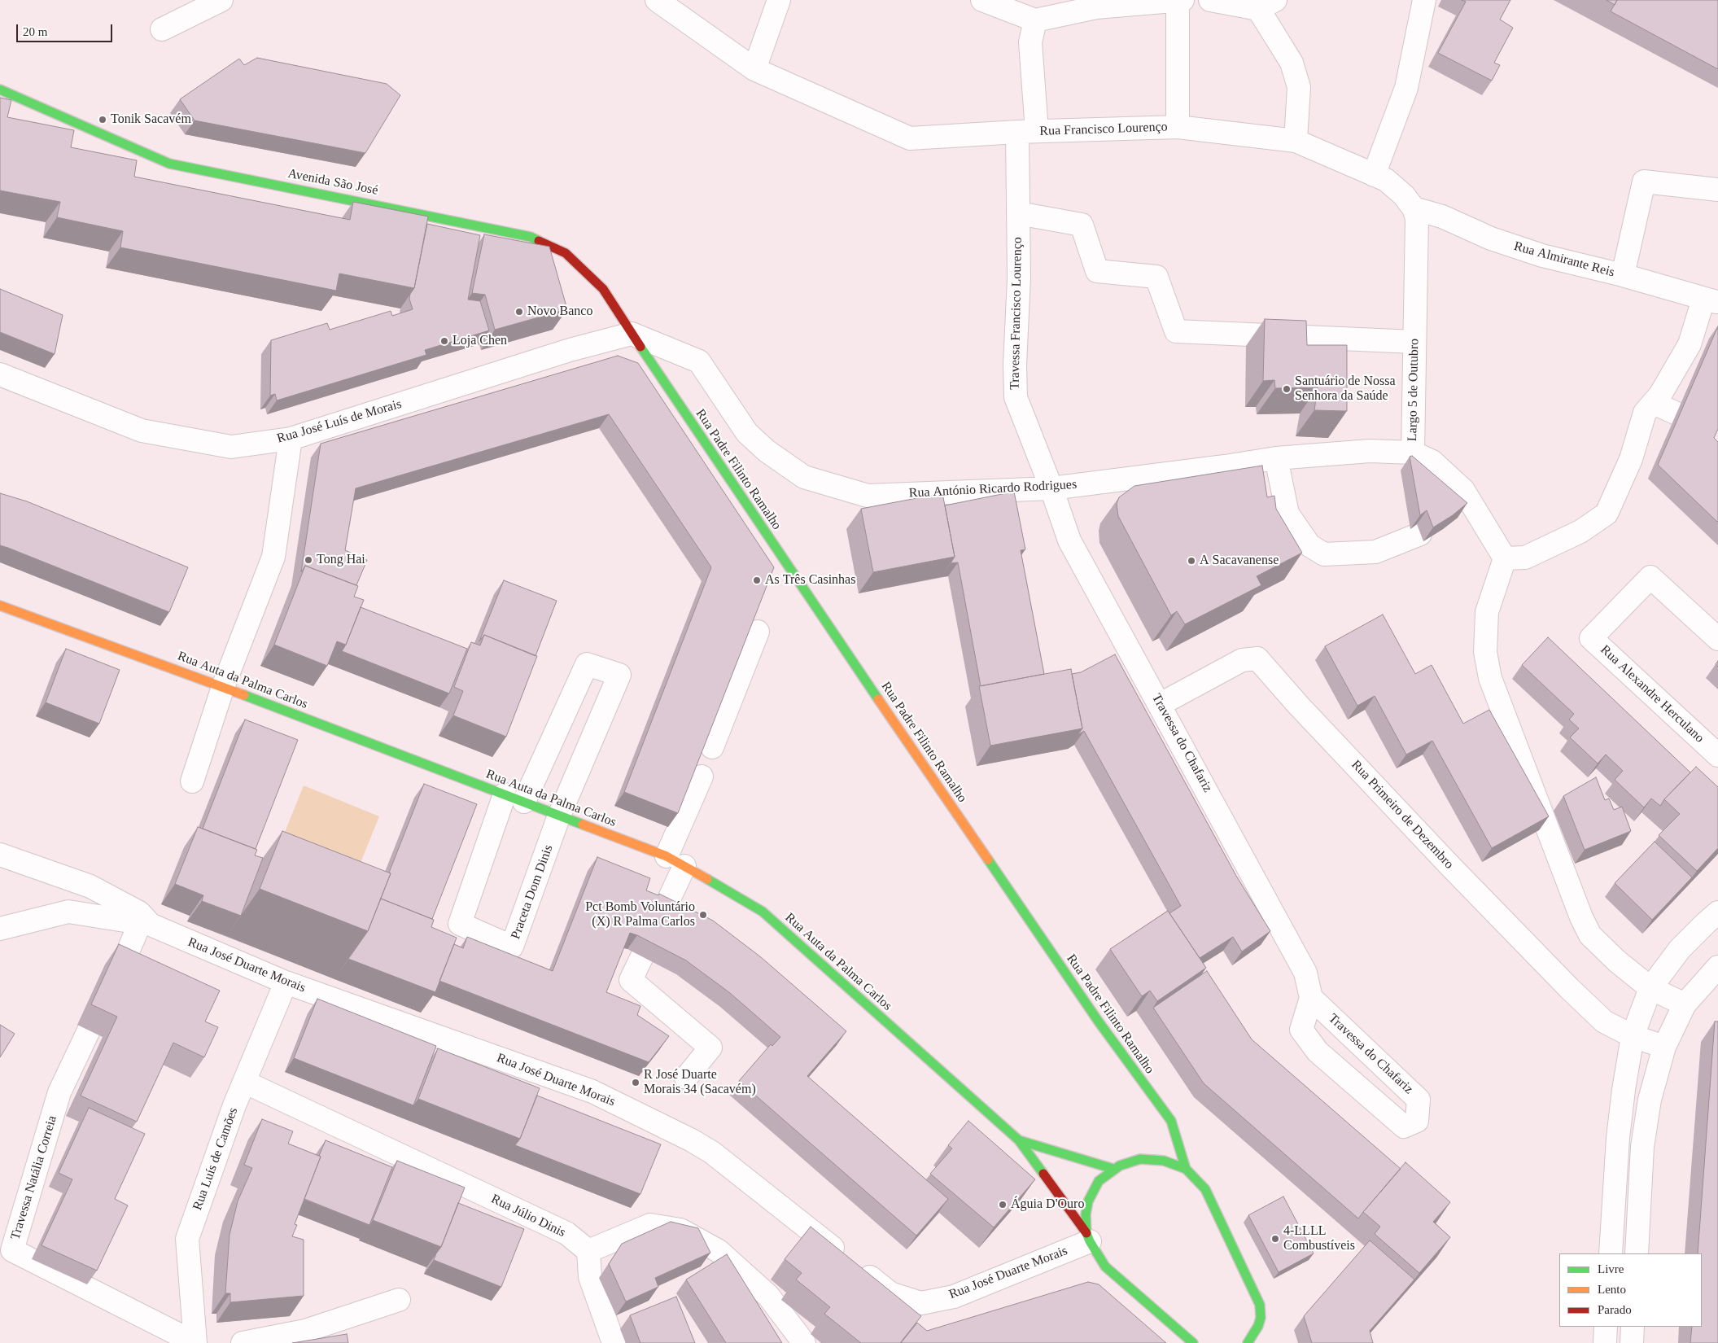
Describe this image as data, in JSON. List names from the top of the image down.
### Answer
{
  "streets": {
    "street": [
      "Rua Francisco Lourenço",
      "Avenida São José",
      "Rua Almirante Reis",
      "Travessa Francisco Lourenço",
      "Largo 5 de Outubro",
      "Rua José Luís de Morais",
      "Rua Padre Filinto Ramalho",
      "Rua António Ricardo Rodrigues",
      "Rua Auta da Palma Carlos",
      "Rua Alexandre Herculano",
      "Travessa do Chafariz",
      "Rua Primeiro de Dezembro",
      "Praceta Dom Dinis",
      "Rua José Duarte Morais",
      "Rua Luís de Camões",
      "Travessa Natália Correia",
      "Rua Júlio Dinis"
    ]
  },
  "crossings": [
    ["Rua Francisco Lourenço", "Rua Almirante Reis"],
    ["Rua Francisco Lourenço", "Travessa Francisco Lourenço"],
    ["Rua Francisco Lourenço", "Largo 5 de Outubro"],
    ["Avenida São José", "Rua José Luís de Morais"],
    ["Avenida São José", "Rua Padre Filinto Ramalho"],
    ["Avenida São José", "Rua António Ricardo Rodrigues"],
    ["Rua Almirante Reis", "Largo 5 de Outubro"],
    ["Travessa Francisco Lourenço", "Rua António Ricardo Rodrigues"],
    ["Travessa Francisco Lourenço", "Travessa do Chafariz"],
    ["Largo 5 de Outubro", "Rua António Ricardo Rodrigues"],
    ["Rua José Luís de Morais", "Rua Padre Filinto Ramalho"],
    ["Rua José Luís de Morais", "Rua António Ricardo Rodrigues"],
    ["Rua Padre Filinto Ramalho", "Rua António Ricardo Rodrigues"],
    ["Rua António Ricardo Rodrigues", "Travessa do Chafariz"],
    ["Rua Auta da Palma Carlos", "Praceta Dom Dinis"],
    ["Rua Auta da Palma Carlos", "Rua José Duarte Morais"],
    ["Travessa do Chafariz", "Rua Primeiro de Dezembro"],
    ["Rua José Duarte Morais", "Rua Luís de Camões"],
    ["Rua Luís de Camões", "Travessa Natália Correia"],
    ["Rua Luís de Camões", "Rua Júlio Dinis"]
  ],
  "places": [
    "Tonik Sacavém",
    "Novo Banco",
    "Loja Chen",
    "Santuário de Nossa Senhora da Saúde",
    "Tong Hai",
    "A Sacavanense",
    "As Três Casinhas",
    "Pct Bomb Voluntário (X) R Palma Carlos",
    "R José Duarte Morais 34 (Sacavém)",
    "Águia D'Ouro",
    "4-LLLL Combustíveis"
  ],
  "legend": ["Livre", "Lento", "Parado"],
  "scale_bar": "20 m"
}
